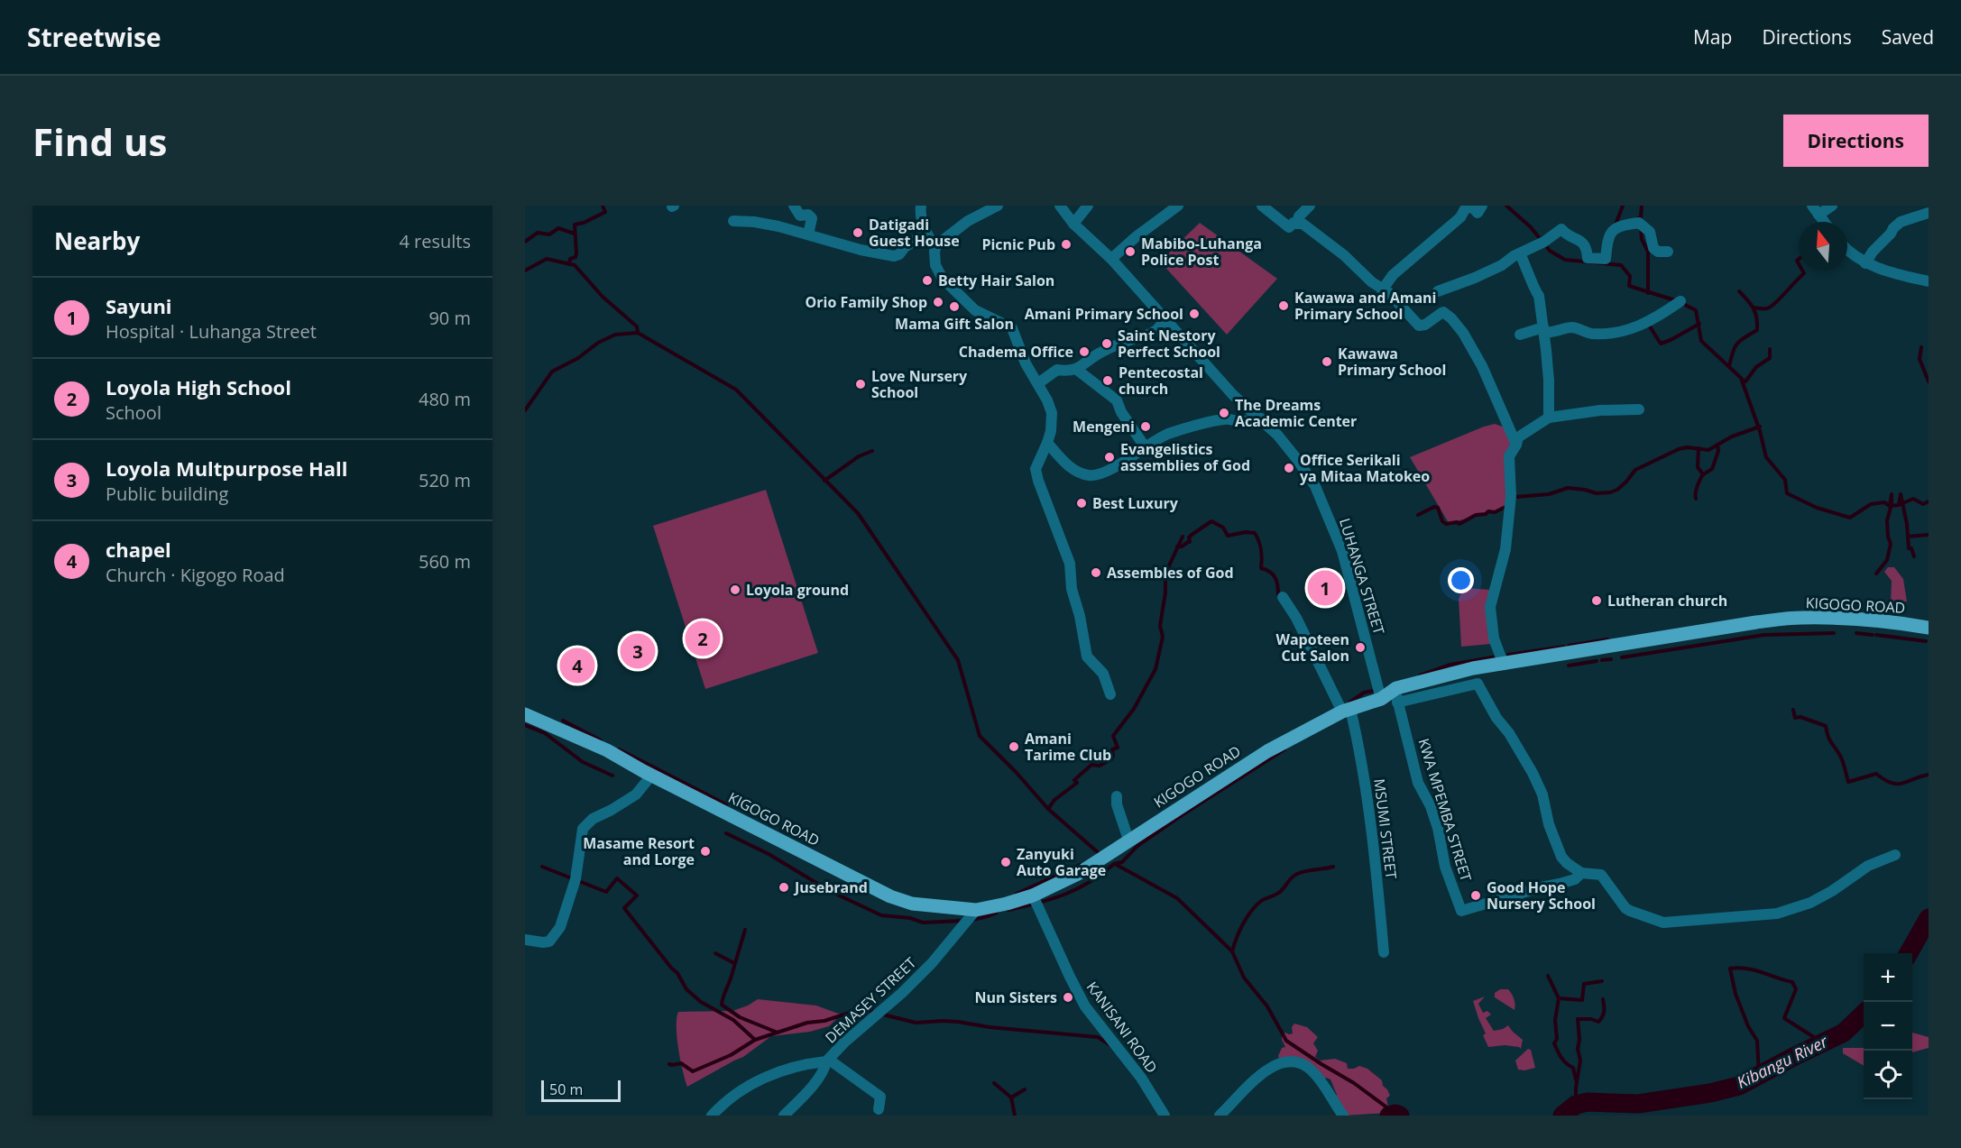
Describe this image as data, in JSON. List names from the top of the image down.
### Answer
{
  "streets": {
    "main road": ["KIGOGO ROAD"],
    "street": [
      "LUHANGA STREET",
      "KWA MPEMBA STREET",
      "MSUMI STREET",
      "DEMASEY STREET",
      "KANISANI ROAD"
    ]
  },
  "crossings": [
    ["LUHANGA STREET", "KIGOGO ROAD"],
    ["KIGOGO ROAD", "KWA MPEMBA STREET"],
    ["KIGOGO ROAD", "MSUMI STREET"],
    ["KIGOGO ROAD", "DEMASEY STREET"],
    ["KIGOGO ROAD", "KANISANI ROAD"]
  ],
  "water": ["Kibangu River"],
  "places": [
    "Datigadi Guest House",
    "Picnic Pub",
    "Mabibo-Luhanga Police Post",
    "Betty Hair Salon",
    "Orio Family Shop",
    "Kawawa and Amani Primary School",
    "Mama Gift Salon",
    "Amani Primary School",
    "Saint Nestory Perfect School",
    "Chadema Office",
    "Kawawa Primary School",
    "Pentecostal church",
    "Love Nursery School",
    "The Dreams Academic Center",
    "Mengeni",
    "Evangelistics assemblies of God",
    "Office Serikali ya Mitaa Matokeo",
    "Best Luxury",
    "Assembles of God",
    "Loyola ground",
    "Lutheran church",
    "Wapoteen Cut Salon",
    "Amani Tarime Club",
    "Masame Resort and Lorge",
    "Zanyuki Auto Garage",
    "Jusebrand",
    "Good Hope Nursery School",
    "Nun Sisters"
  ],
  "scale_bar": "50 m",
  "north": "top",
  "page": {
    "header": "Streetwise",
    "nav": ["Map", "Directions", "Saved"],
    "buttons": "Directions",
    "title": "Find us",
    "heading": ["Nearby", "4 results"],
    "list": [
      {
        "mark": "1",
        "name": "Sayuni",
        "note": "Hospital · Luhanga Street",
        "value": "90 m"
      },
      {
        "mark": "2",
        "name": "Loyola High School",
        "note": "School",
        "value": "480 m"
      },
      {
        "mark": "3",
        "name": "Loyola Multpurpose Hall",
        "note": "Public building",
        "value": "520 m"
      },
      {
        "mark": "4",
        "name": "chapel",
        "note": "Church · Kigogo Road",
        "value": "560 m"
      }
    ],
    "pins": [
      "1",
      "2",
      "3",
      "4"
    ],
    "map_buttons": ["+", "−"],
    "scale": "50 m"
  }
}
